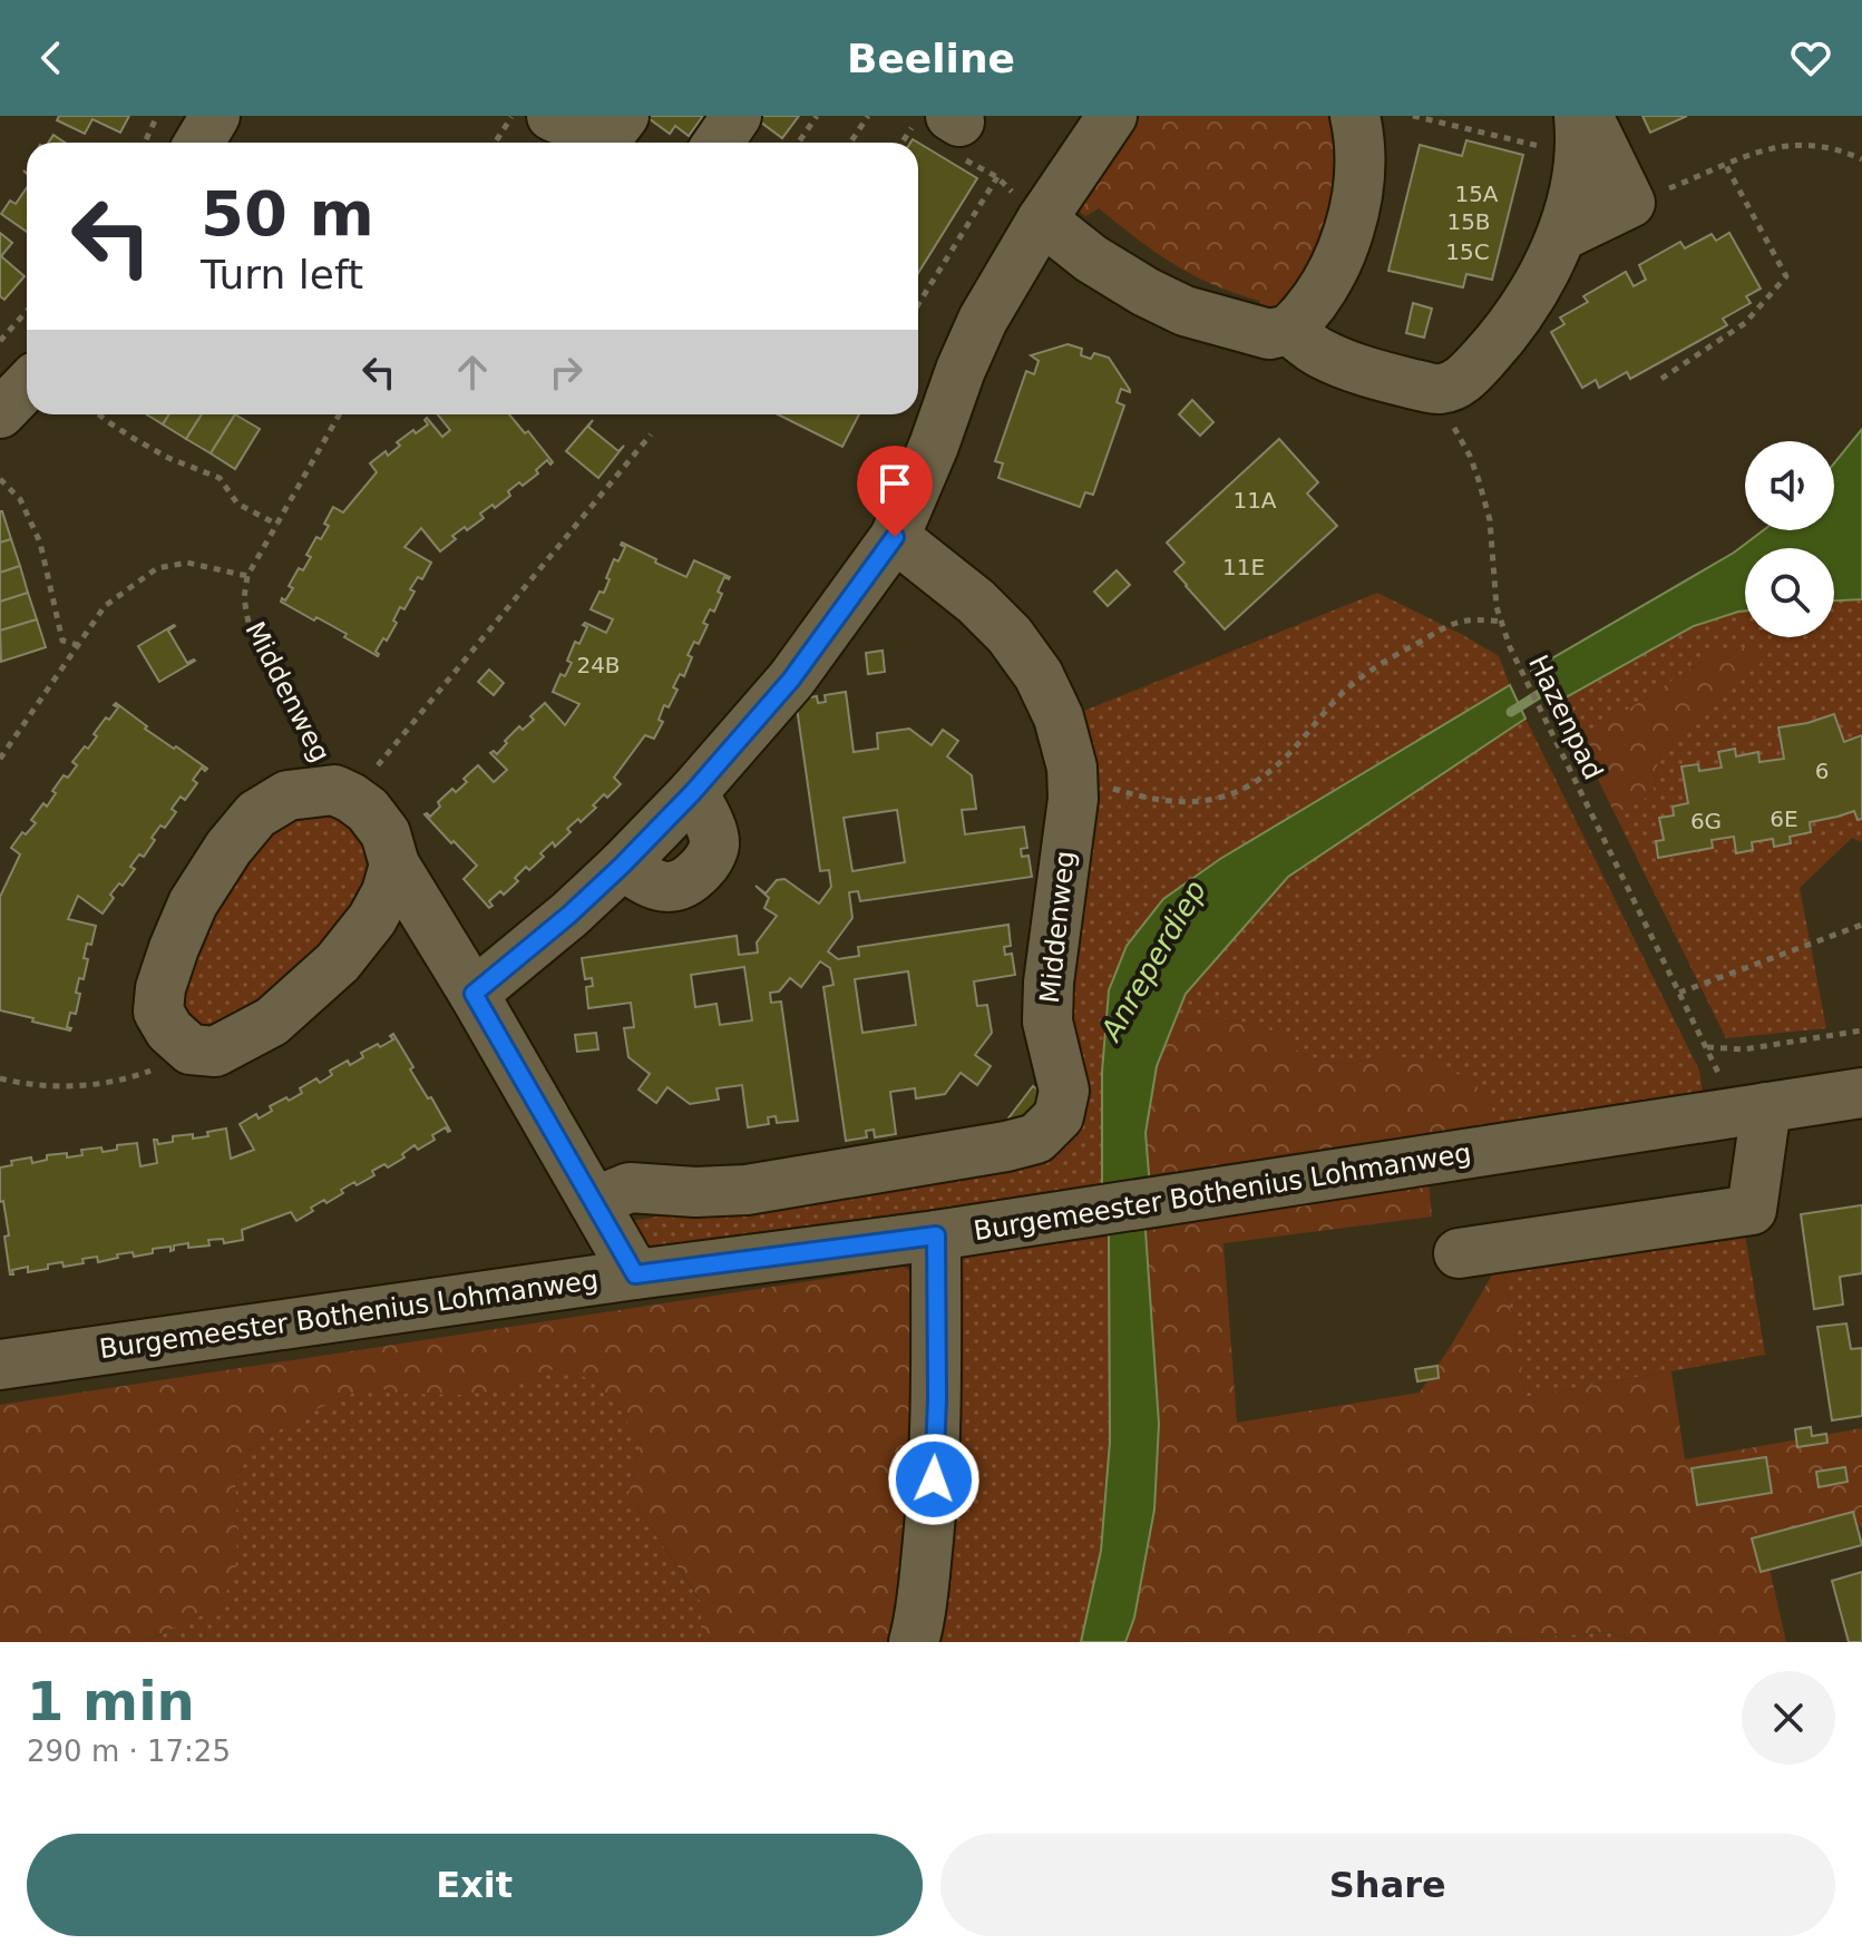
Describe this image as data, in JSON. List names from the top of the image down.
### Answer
{
  "streets": {
    "street": ["Middenweg", "Burgemeester Bothenius Lohmanweg"],
    "path": ["Hazenpad"]
  },
  "water": ["Anreperdiep"],
  "house_numbers": [
    "15A",
    "15B",
    "15C",
    "11A",
    "11E",
    "24B",
    "6",
    "6E",
    "6G"
  ],
  "page": {
    "header": "Beeline",
    "turn": ["50 m", "Turn left"],
    "heading": ["1 min", "290 m · 17:25"],
    "buttons": ["Exit", "Share"]
  }
}
